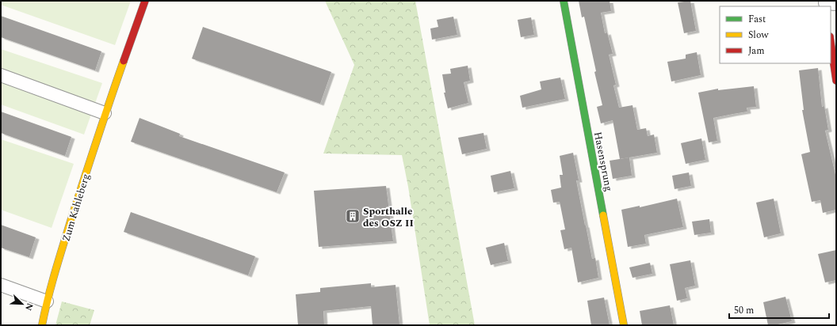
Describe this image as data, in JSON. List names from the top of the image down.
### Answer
{
  "streets": {
    "street": ["Hasensprung", "Zum Kahleberg"]
  },
  "places": {
    "building": ["Sporthalle des OSZ II"]
  },
  "legend": ["Fast", "Slow", "Jam"],
  "scale_bar": "50 m",
  "north": "bottom right"
}
